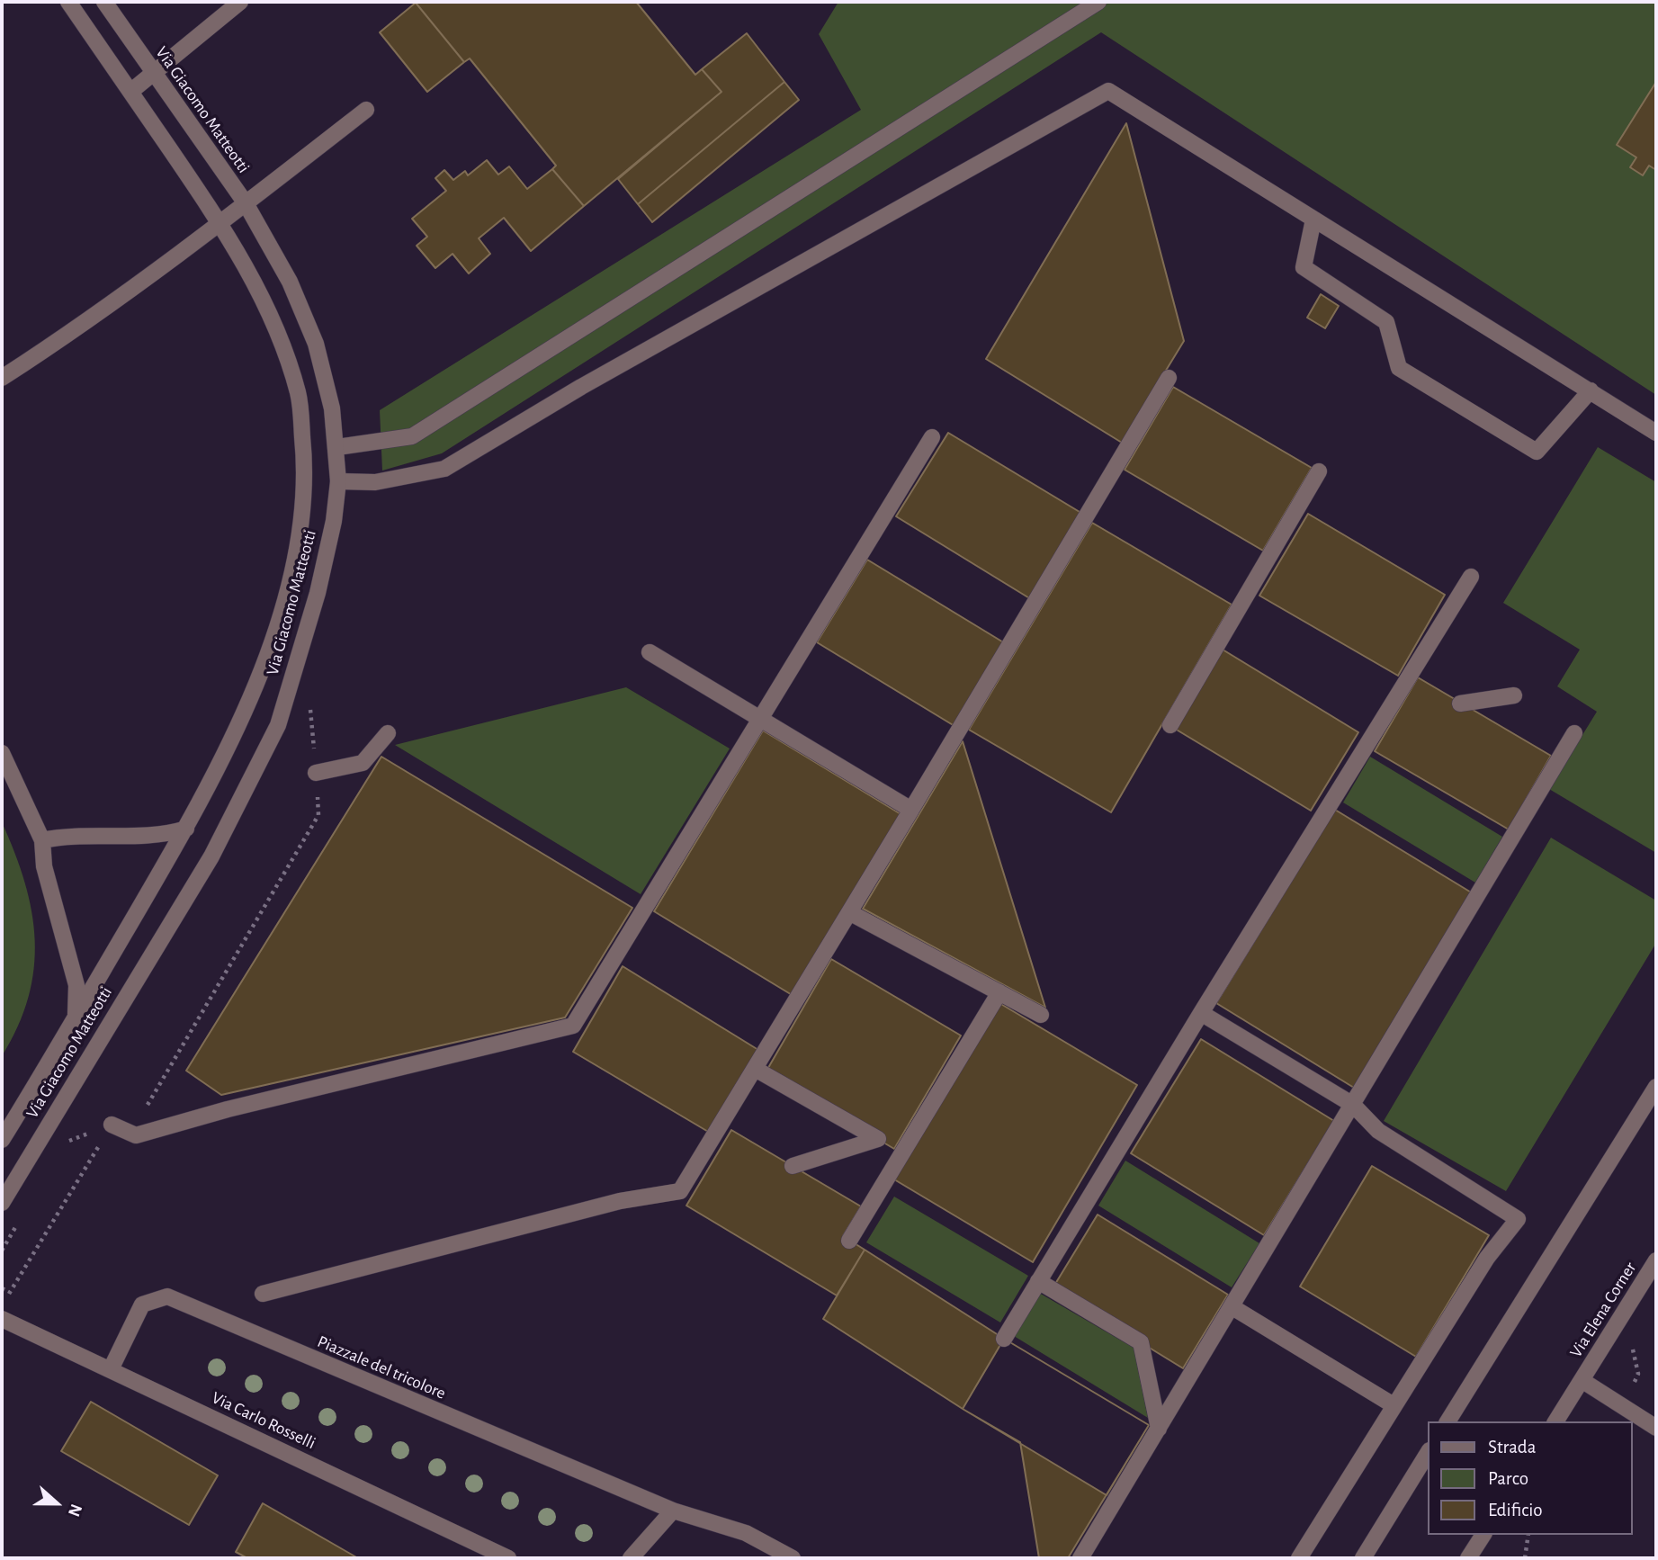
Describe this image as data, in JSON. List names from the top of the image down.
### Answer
{
  "streets": {
    "street": [
      "Via Giacomo Matteotti",
      "Via Elena Corner",
      "Piazzale del tricolore",
      "Via Carlo Rosselli"
    ]
  },
  "crossings": [
    ["Piazzale del tricolore", "Via Carlo Rosselli"]
  ],
  "legend": ["Strada", "Parco", "Edificio"],
  "north": "right"
}
